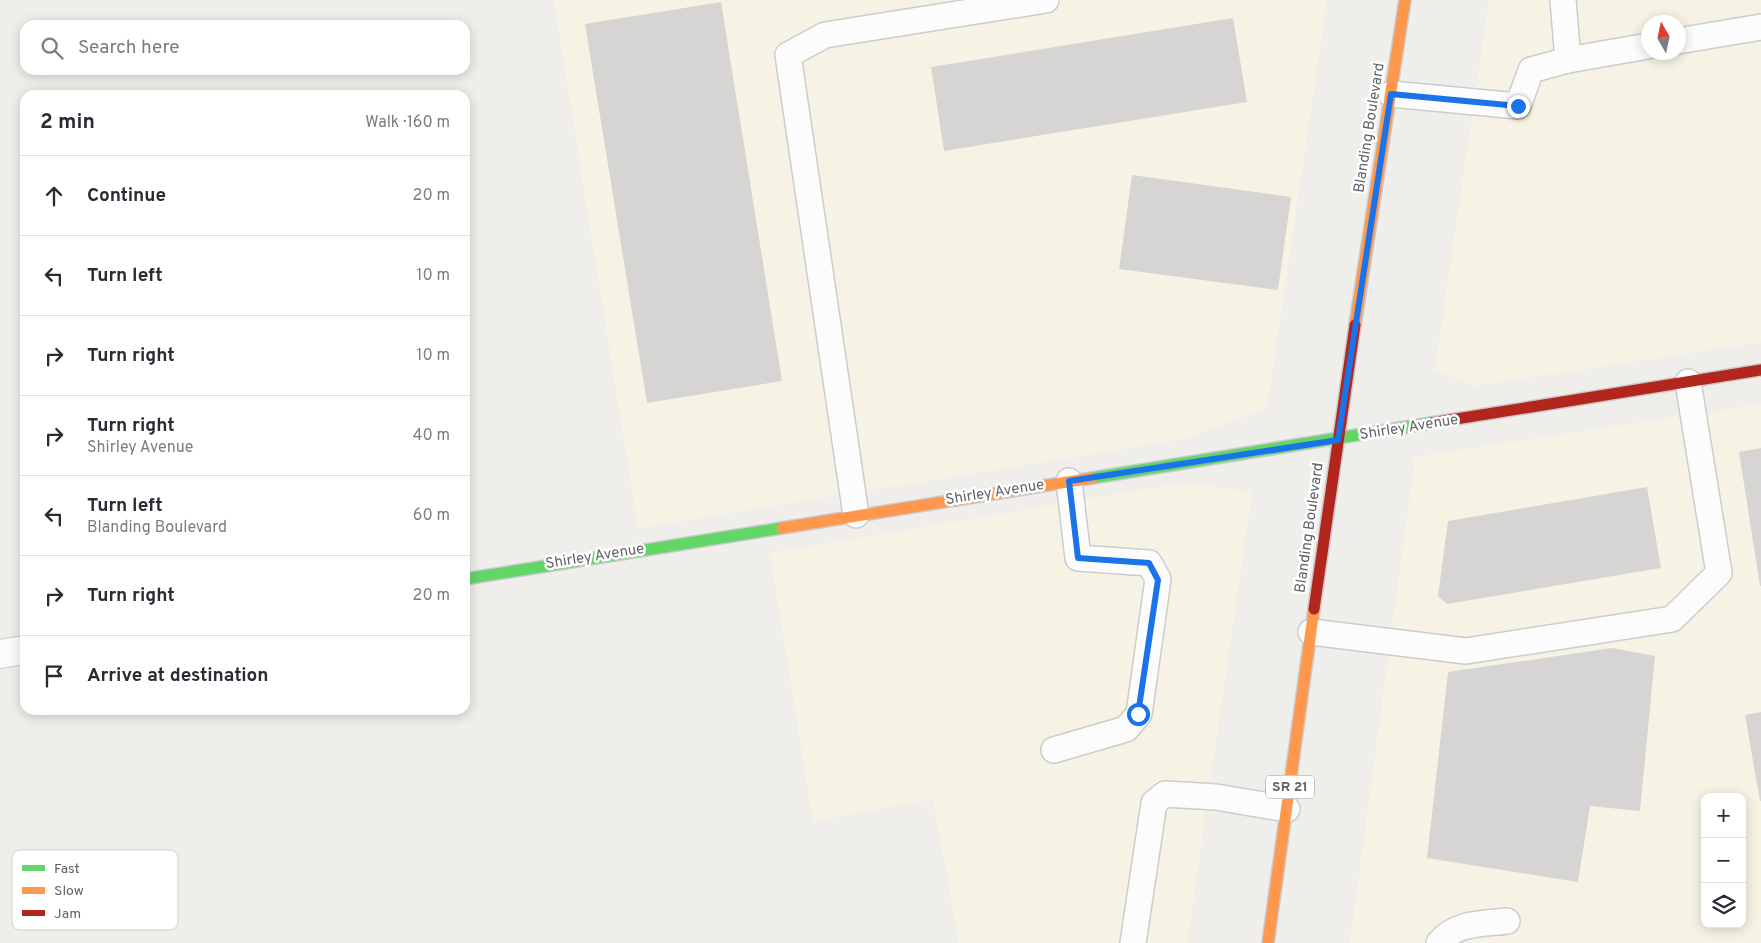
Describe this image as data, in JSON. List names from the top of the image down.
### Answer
{
  "streets": {
    "street": ["Blanding Boulevard", "Shirley Avenue", "SR 21"]
  },
  "crossings": [
    ["Blanding Boulevard", "Shirley Avenue"]
  ],
  "legend": ["Fast", "Slow", "Jam"],
  "north": "top",
  "page": {
    "search": "Search here",
    "heading": ["2 min", "Walk · 160 m"],
    "list": [
      ["Continue", "20 m"],
      ["Turn left", "10 m"],
      ["Turn right", "10 m"],
      ["Turn right", "Shirley Avenue", "40 m"],
      ["Turn left", "Blanding Boulevard", "60 m"],
      ["Turn right", "20 m"],
      "Arrive at destination"
    ],
    "map_buttons": ["+", "−"]
  }
}
